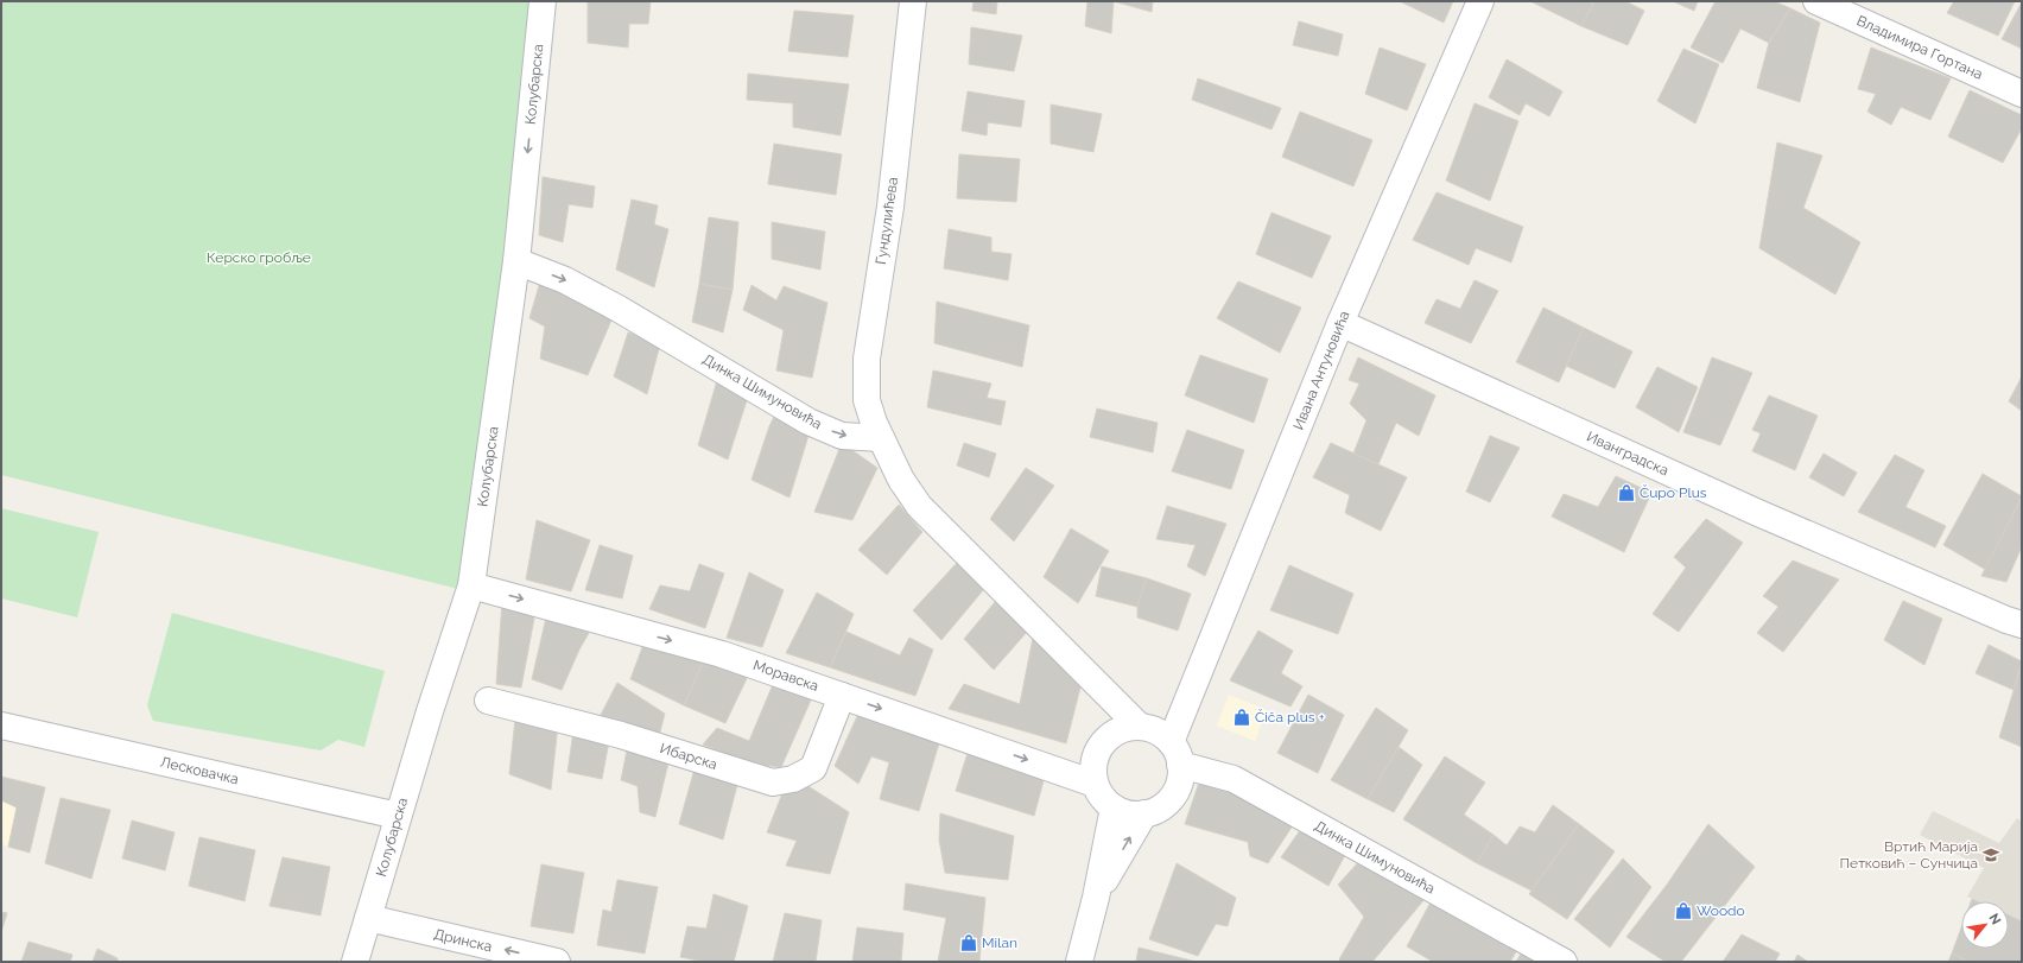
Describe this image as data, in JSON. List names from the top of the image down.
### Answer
{
  "streets": {
    "street": [
      "Владимира Гортана",
      "Колубарска",
      "Гундулићева",
      "Ивана Антуновића",
      "Динка Шимуновића",
      "Иванградска",
      "Моравска",
      "Ибарска",
      "Лесковачка",
      "Дринска"
    ]
  },
  "crossings": [
    ["Колубарска", "Динка Шимуновића"],
    ["Колубарска", "Моравска"],
    ["Колубарска", "Лесковачка"],
    ["Колубарска", "Дринска"],
    ["Гундулићева", "Динка Шимуновића"],
    ["Ивана Антуновића", "Динка Шимуновића"],
    ["Ивана Антуновића", "Иванградска"],
    ["Ивана Антуновића", "Моравска"],
    ["Динка Шимуновића", "Моравска"],
    ["Моравска", "Ибарска"]
  ],
  "one_way": ["Динка Шимуновића", "Моравска", "Дринска"],
  "parks": ["Керско гробље"],
  "places": {
    "shop": [
      "Čupo Plus",
      "Čiča plus +",
      "Woodo",
      "Milan"
    ],
    "school or university": ["Вртић Марија Петковић – Сунчица"]
  },
  "north": "top right"
}
